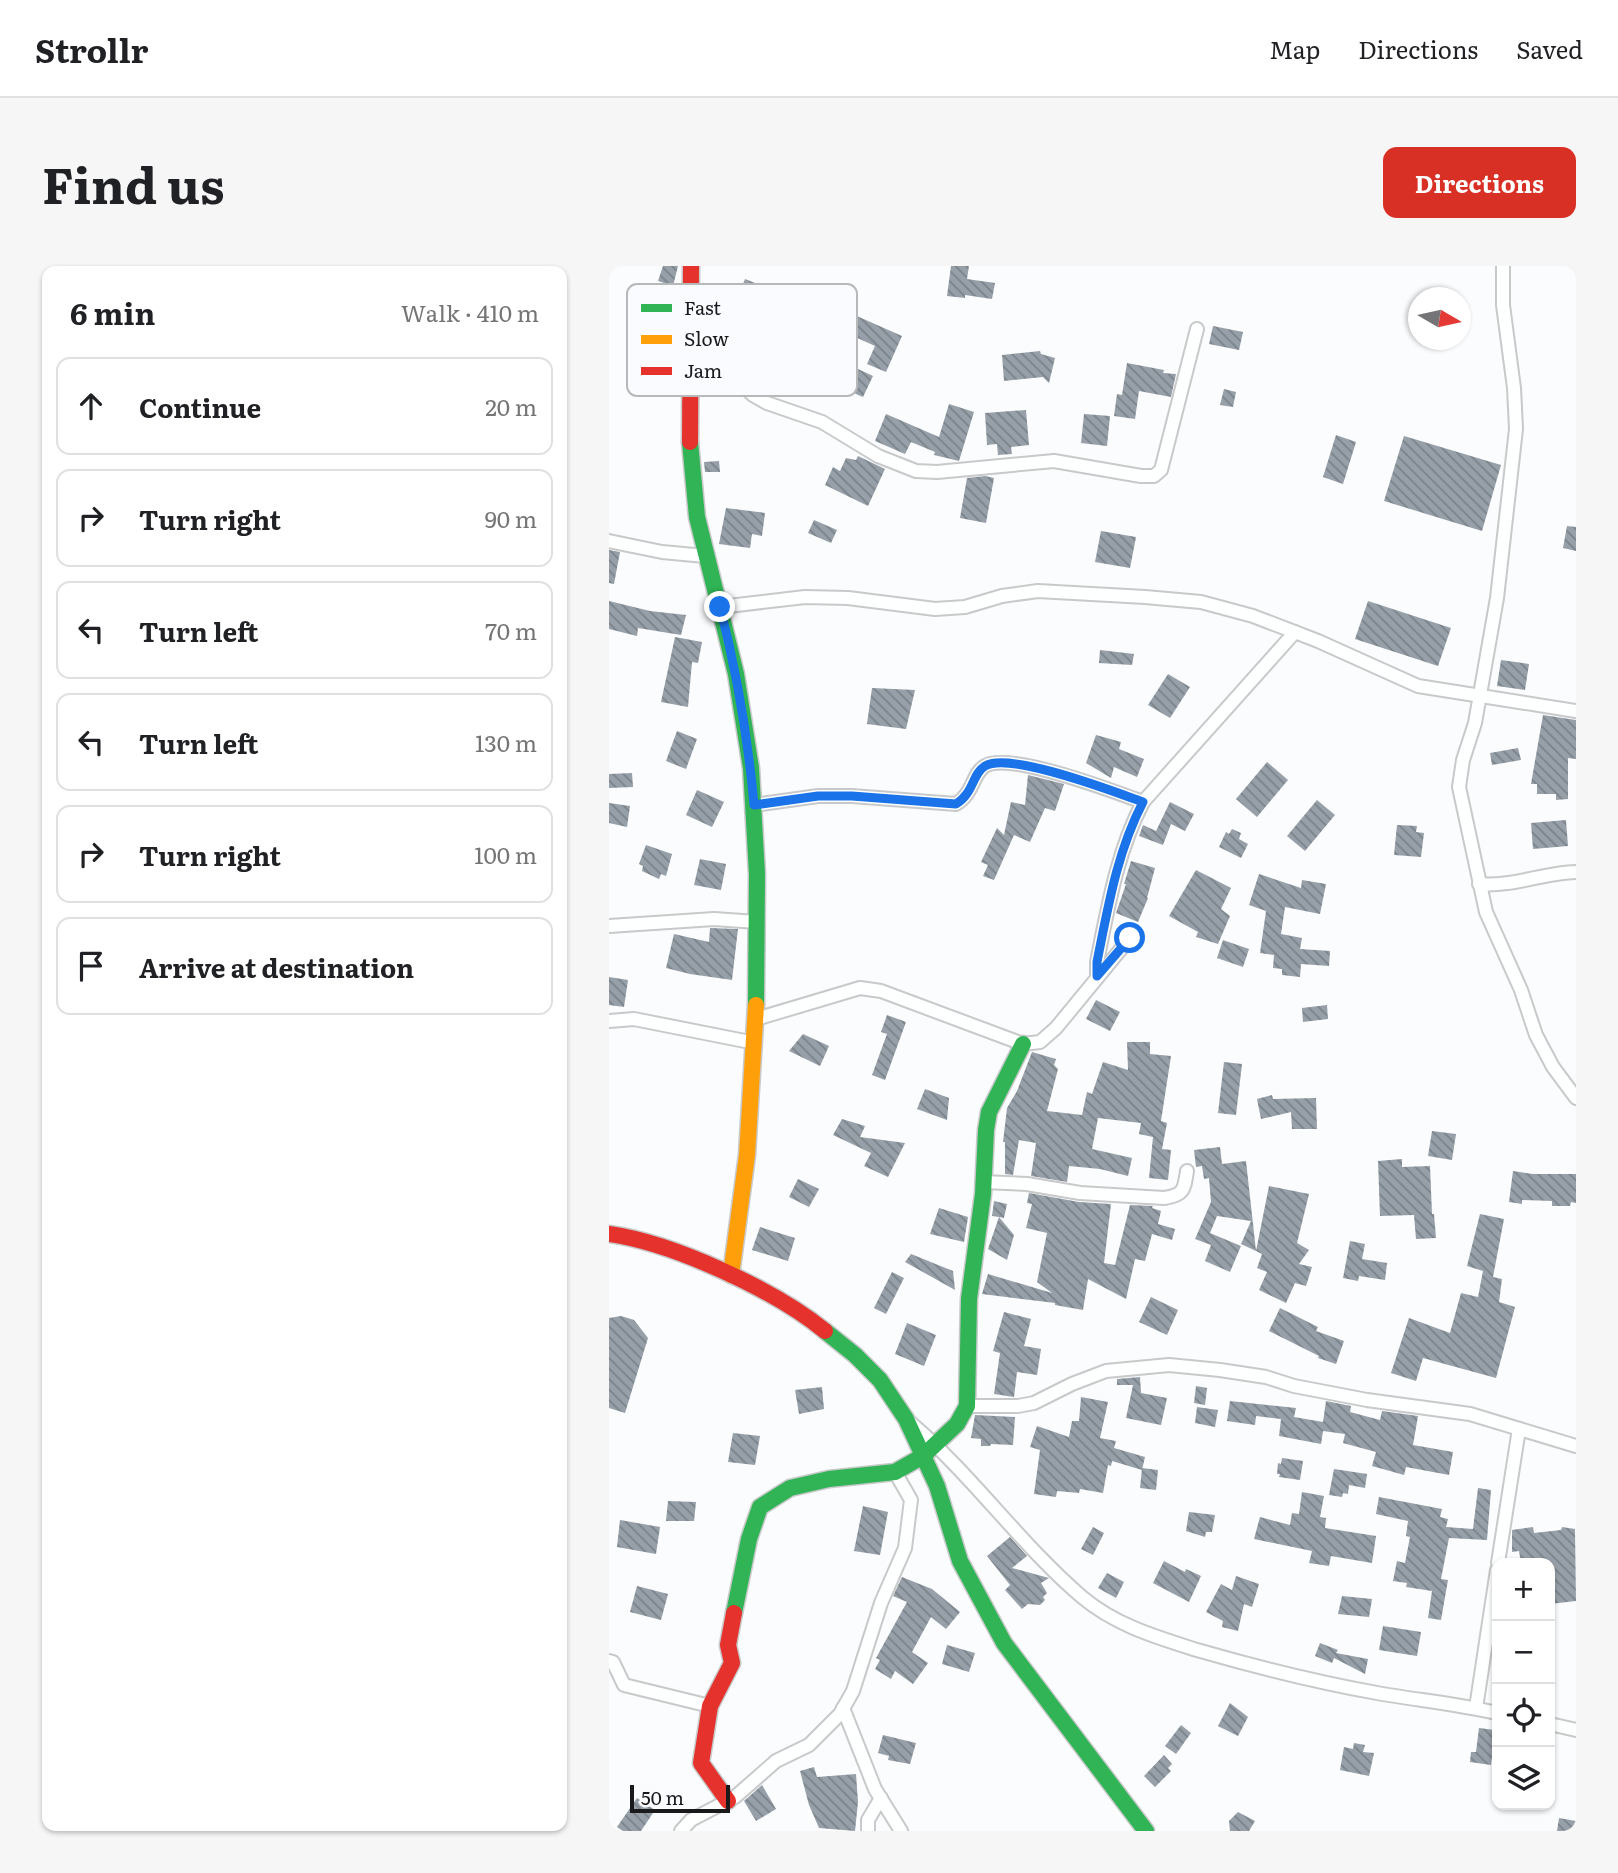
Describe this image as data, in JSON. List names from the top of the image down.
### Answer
{
  "legend": ["Fast", "Slow", "Jam"],
  "scale_bar": "50 m",
  "north": "right",
  "page": {
    "header": "Strollr",
    "nav": ["Map", "Directions", "Saved"],
    "title": "Find us",
    "buttons": "Directions",
    "heading": ["6 min", "Walk · 410 m"],
    "list": [
      ["Continue", "20 m"],
      ["Turn right", "90 m"],
      ["Turn left", "70 m"],
      ["Turn left", "130 m"],
      ["Turn right", "100 m"],
      "Arrive at destination"
    ],
    "map_buttons": ["+", "−"],
    "scale": "50 m"
  }
}
